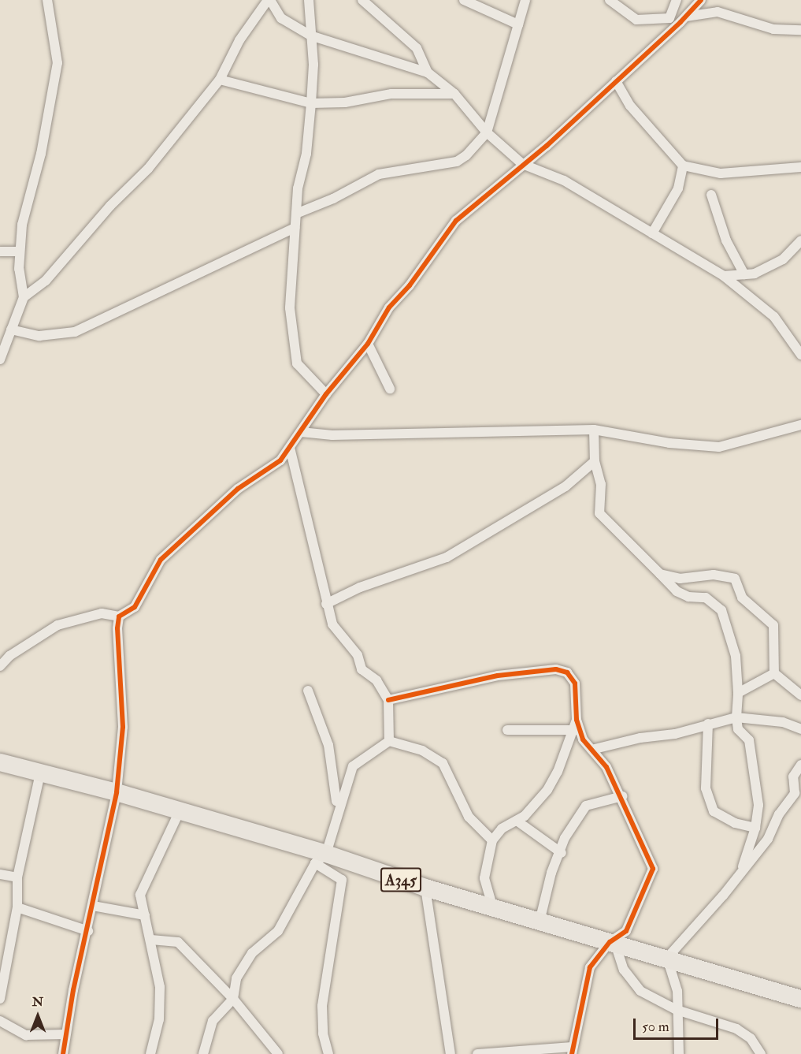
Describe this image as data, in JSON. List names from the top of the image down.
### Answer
{
  "streets": {
    "highway": ["A345"]
  },
  "scale_bar": "50 m",
  "north": "top"
}
